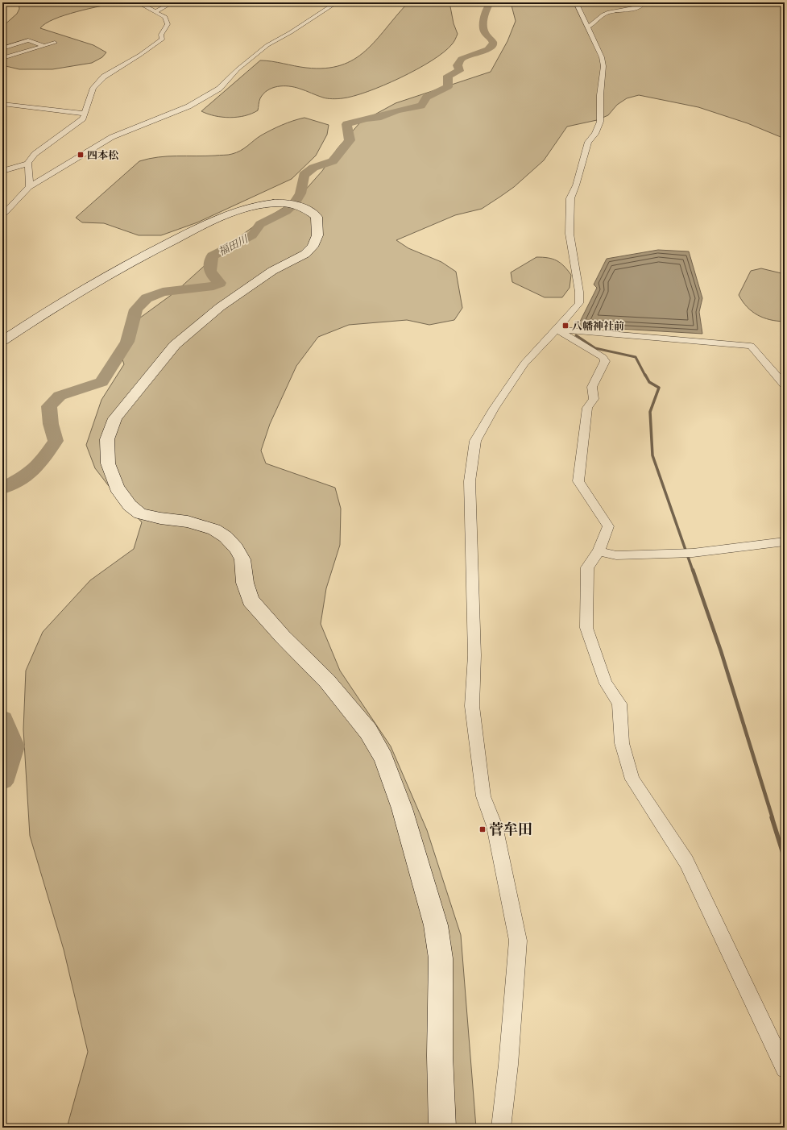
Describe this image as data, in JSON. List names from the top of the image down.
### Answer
{
  "water": ["福田川"],
  "places": {
    "transit": ["四本松", "八幡神社前", "菅牟田"]
  }
}
